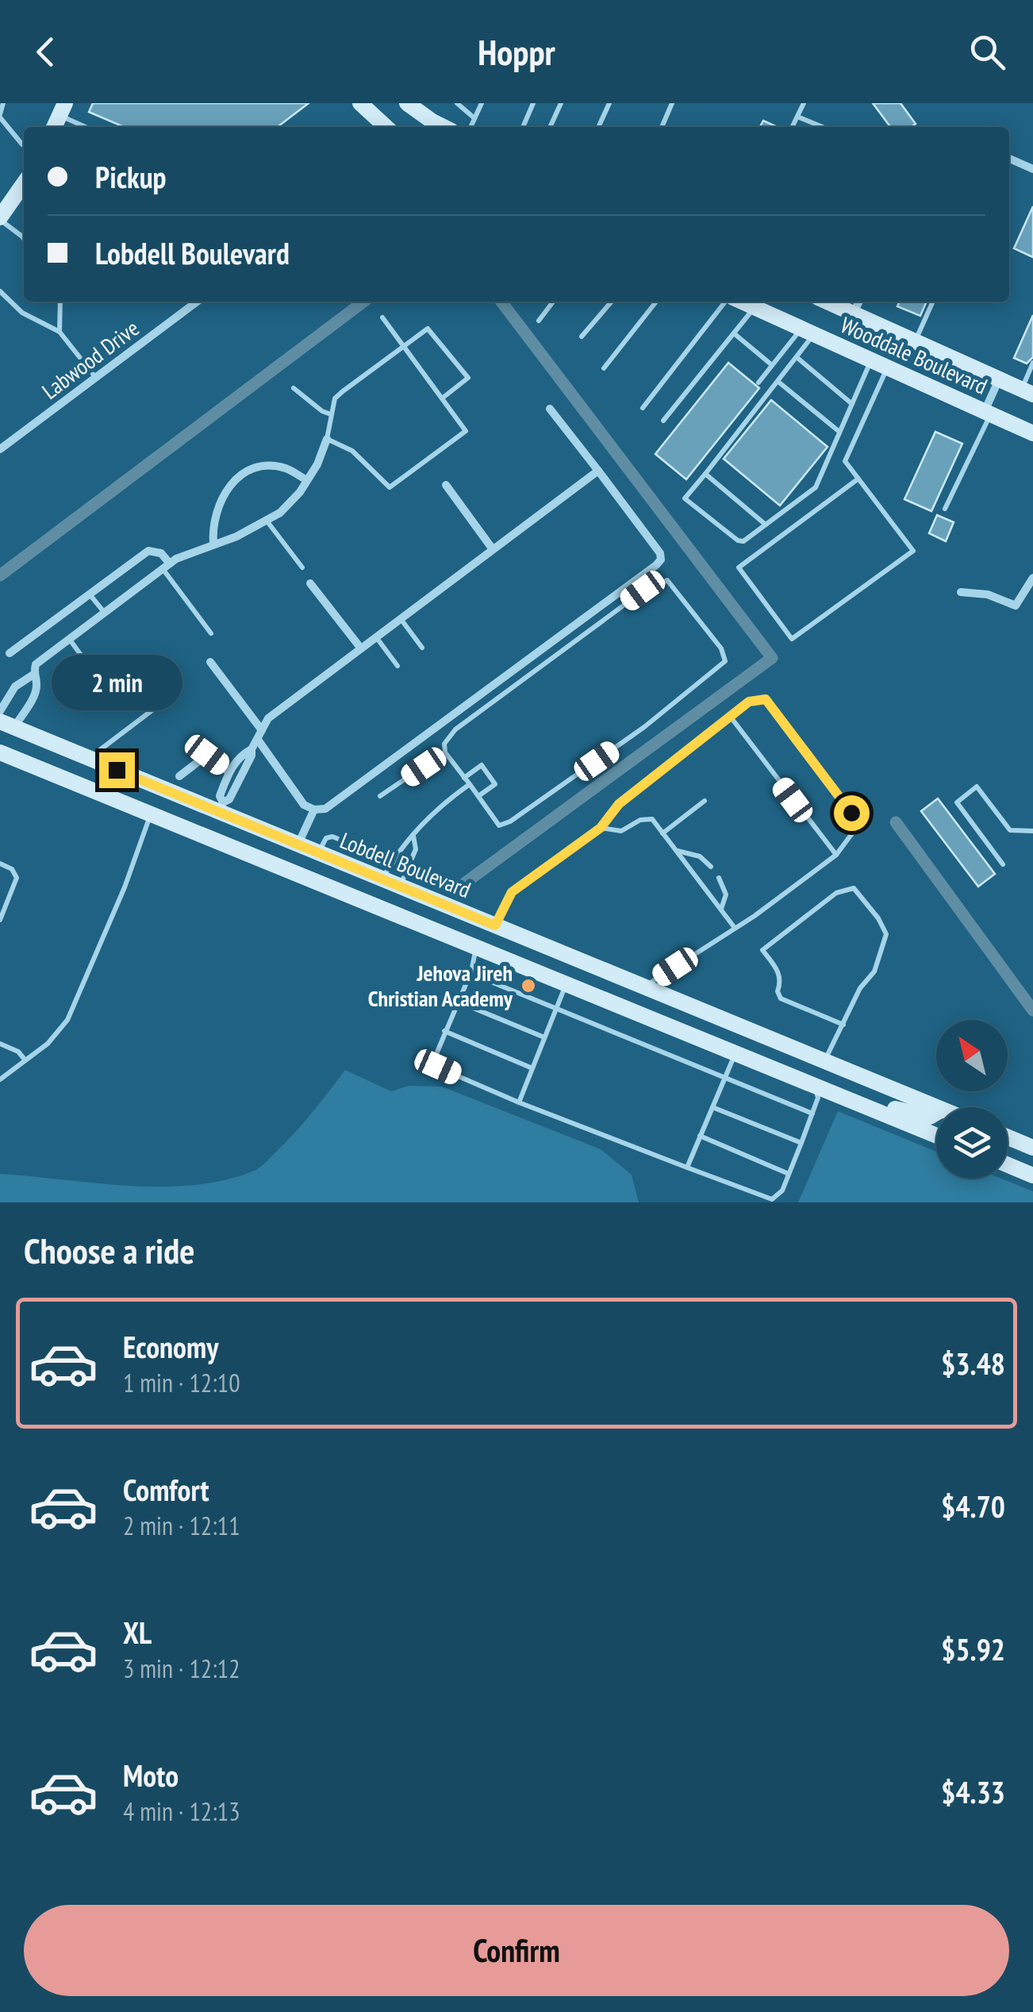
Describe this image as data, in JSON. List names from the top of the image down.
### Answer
{
  "streets": {
    "main road": ["Wooddale Boulevard", "Lobdell Boulevard"],
    "street": ["Labwood Drive"]
  },
  "places": ["Jehova Jireh Christian Academy"],
  "north": "top left",
  "page": {
    "header": "Hoppr",
    "banner": ["Pickup", "Lobdell Boulevard"],
    "bubble": "2 min",
    "heading": "Choose a ride",
    "list": [
      {
        "name": "Economy",
        "note": "1 min · 12:10",
        "value": "$3.48"
      },
      {
        "name": "Comfort",
        "note": "2 min · 12:11",
        "value": "$4.70"
      },
      {
        "name": "XL",
        "note": "3 min · 12:12",
        "value": "$5.92"
      },
      {
        "name": "Moto",
        "note": "4 min · 12:13",
        "value": "$4.33"
      }
    ],
    "buttons": "Confirm"
  }
}
